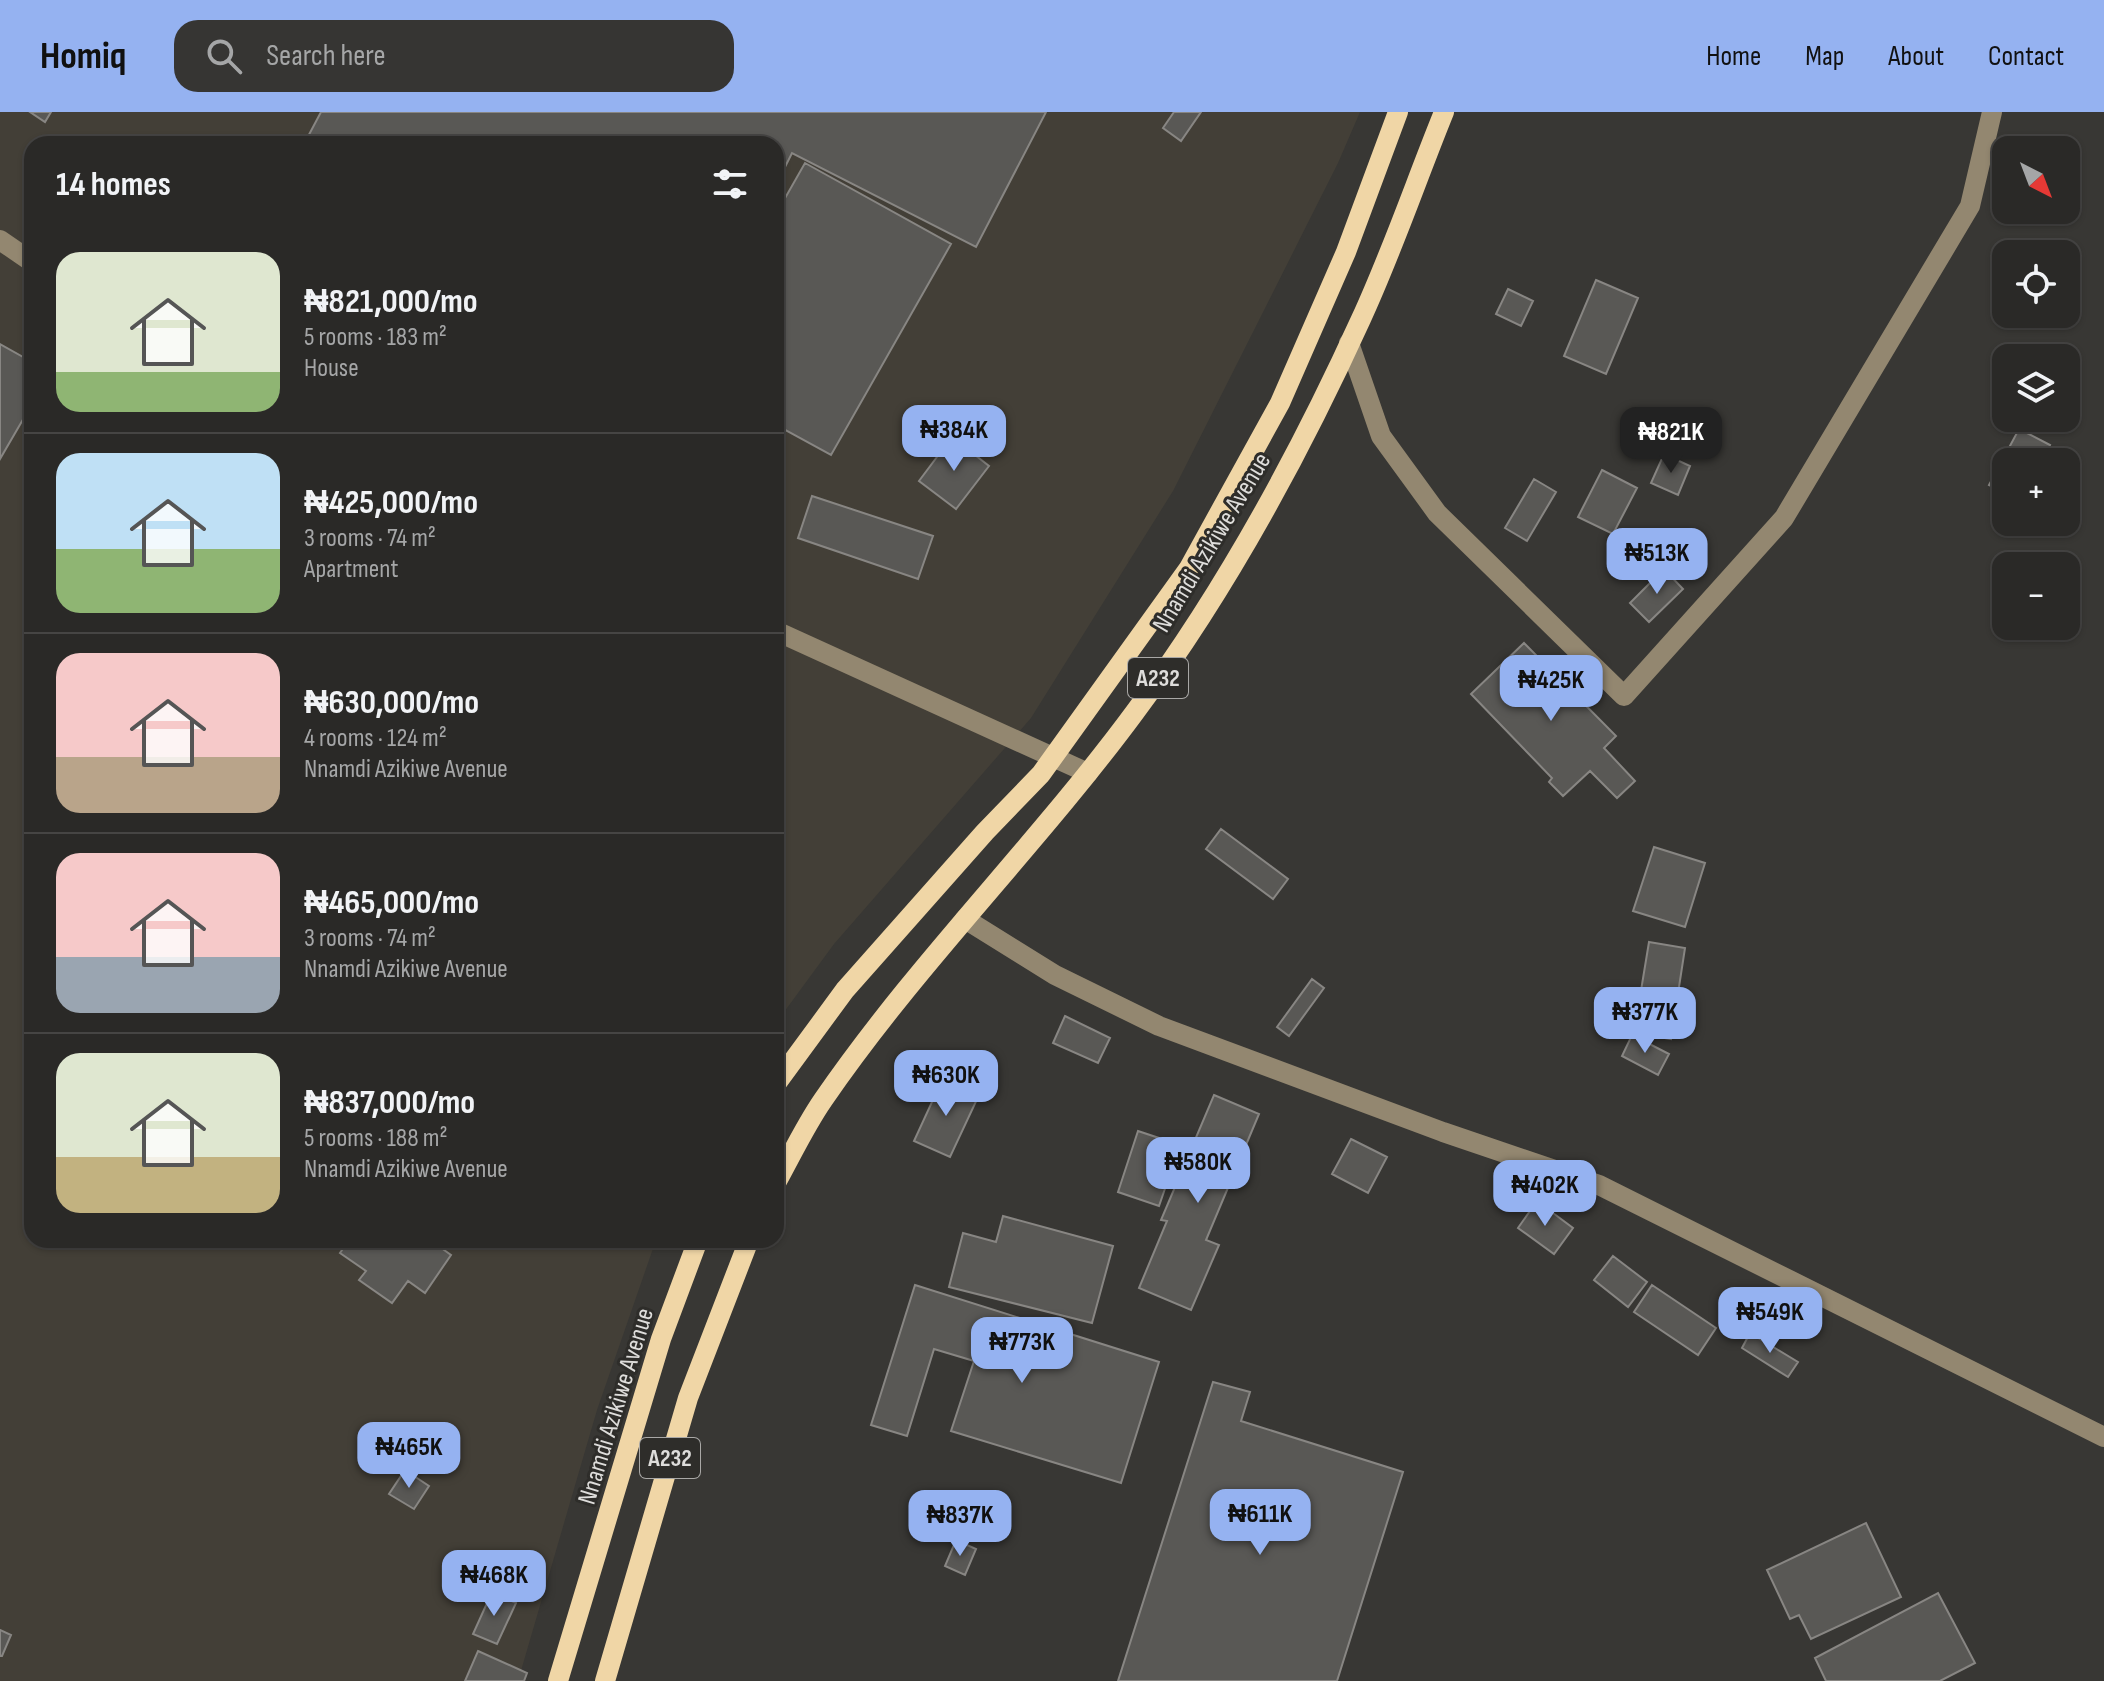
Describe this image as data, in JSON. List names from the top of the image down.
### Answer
{
  "streets": {
    "main road": ["Nnamdi Azikiwe Avenue", "A232"]
  },
  "north": "bottom right",
  "page": {
    "header": "Homiq",
    "search": "Search here",
    "nav": [
      "Home",
      "Map",
      "About",
      "Contact"
    ],
    "map_buttons": ["+", "−"],
    "heading": "14 homes",
    "list": [
      {
        "name": "₦821,000/mo",
        "note": "5 rooms · 183 m² · House"
      },
      {
        "name": "₦425,000/mo",
        "note": "3 rooms · 74 m² · Apartment"
      },
      {
        "name": "₦630,000/mo",
        "note": "4 rooms · 124 m² · Nnamdi Azikiwe Avenue"
      },
      {
        "name": "₦465,000/mo",
        "note": "3 rooms · 74 m² · Nnamdi Azikiwe Avenue"
      },
      {
        "name": "₦837,000/mo",
        "note": "5 rooms · 188 m² · Nnamdi Azikiwe Avenue"
      }
    ],
    "price": [
      "₦384K",
      "₦821K",
      "₦513K",
      "₦425K",
      "₦377K",
      "₦630K",
      "₦580K",
      "₦402K",
      "₦549K",
      "₦773K",
      "₦465K",
      "₦611K",
      "₦837K",
      "₦468K"
    ]
  }
}
